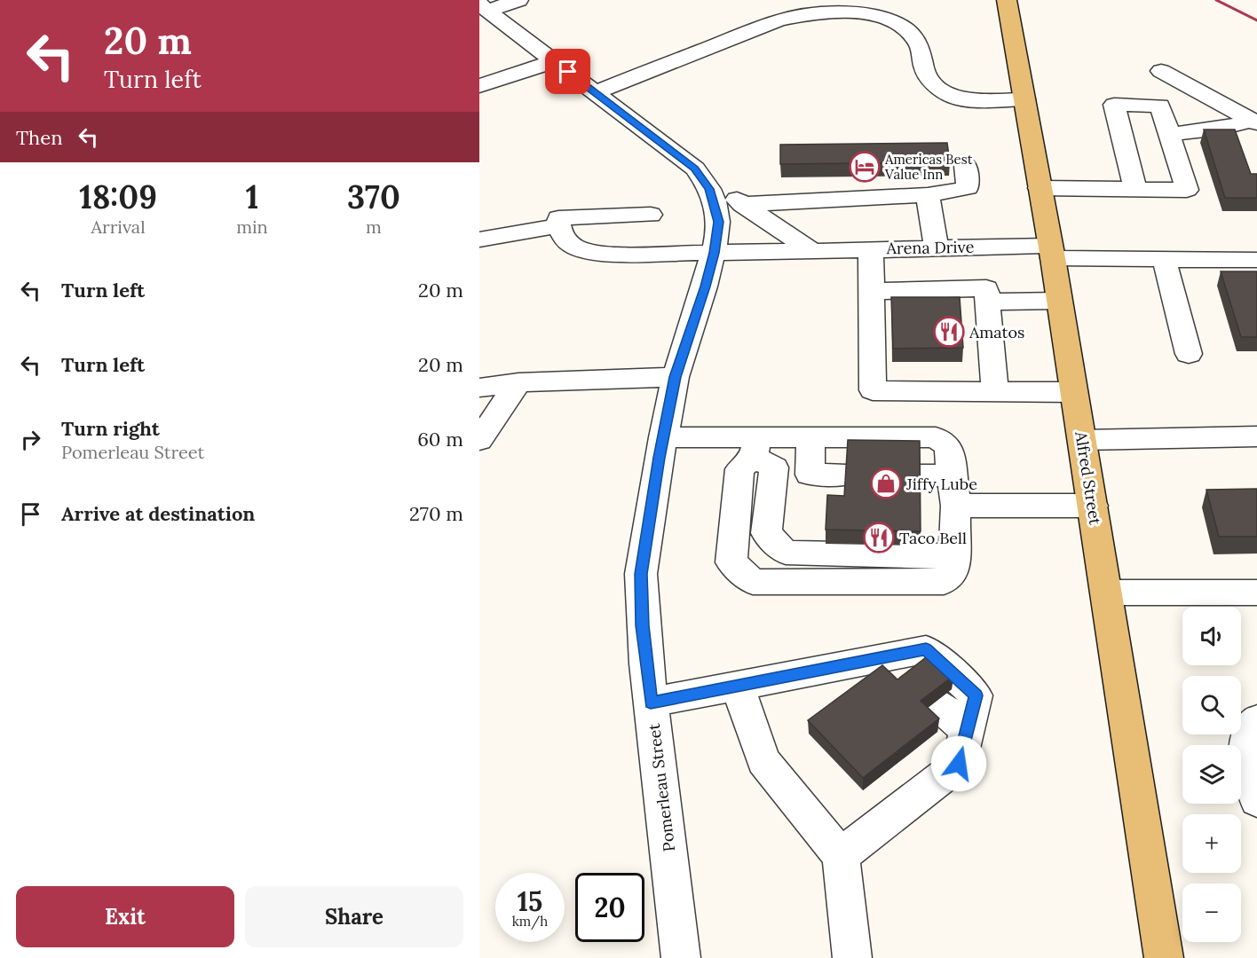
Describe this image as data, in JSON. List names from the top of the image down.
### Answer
{
  "streets": {
    "main road": ["Alfred Street"],
    "street": ["Arena Drive", "Pomerleau Street"]
  },
  "crossings": [
    ["Arena Drive", "Alfred Street"],
    ["Arena Drive", "Pomerleau Street"]
  ],
  "places": {
    "hotel": ["Americas Best Value Inn"],
    "restaurant": ["Amatos", "Taco Bell"],
    "shop": ["Jiffy Lube"]
  },
  "page": {
    "turn": ["20 m", "Turn left"],
    "then": "Then",
    "eta": [
      "18:09",
      "Arrival",
      "1",
      "min",
      "370",
      "m"
    ],
    "list": [
      {
        "name": "Turn left",
        "value": "20 m"
      },
      {
        "name": "Turn left",
        "value": "20 m"
      },
      {
        "name": "Turn right",
        "note": "Pomerleau Street",
        "value": "60 m"
      },
      {
        "name": "Arrive at destination",
        "value": "270 m"
      }
    ],
    "map_buttons": ["+", "−"],
    "speed": "15 km/h",
    "limit": "20",
    "buttons": ["Exit", "Share"]
  }
}
